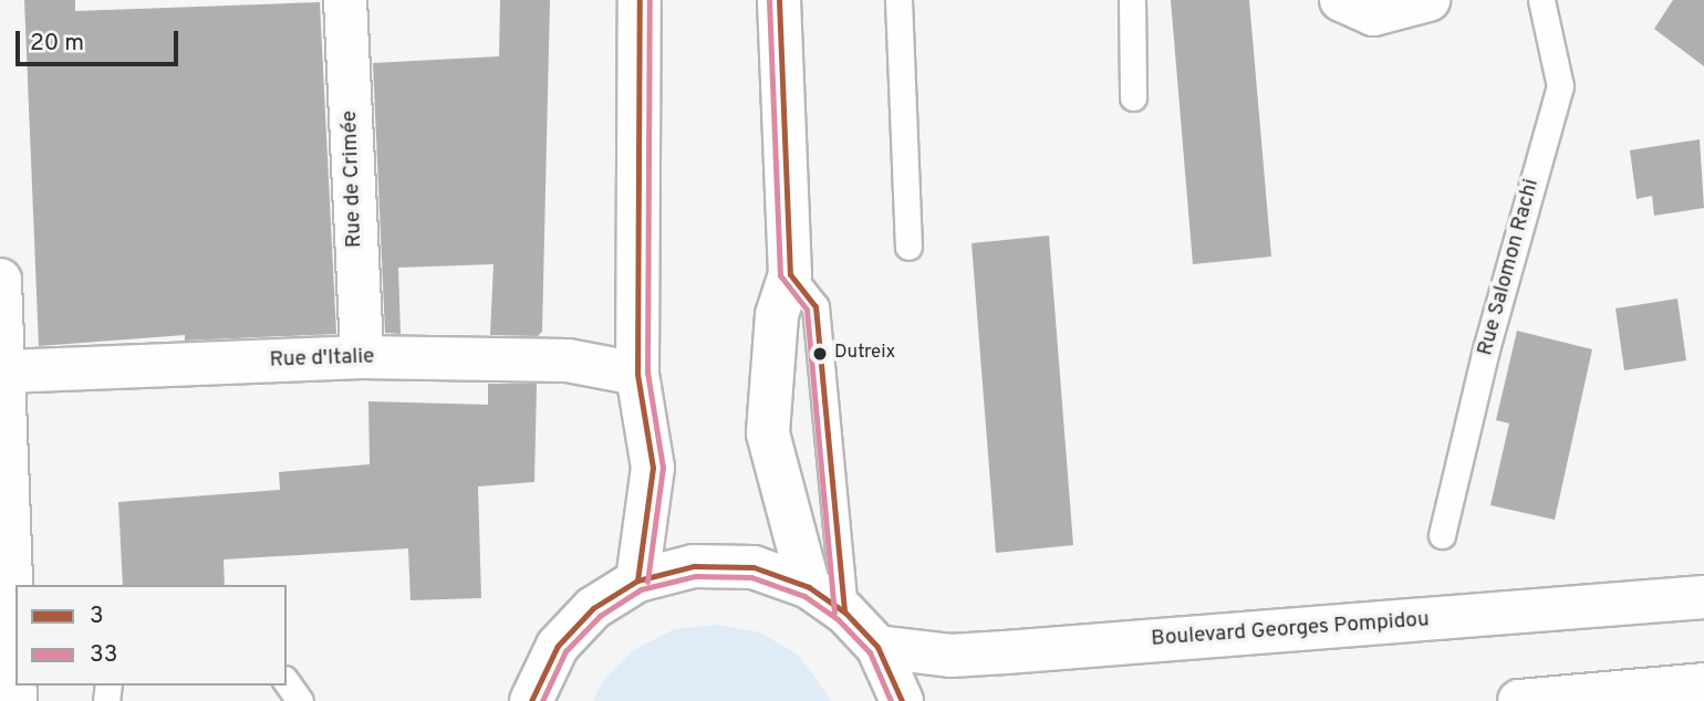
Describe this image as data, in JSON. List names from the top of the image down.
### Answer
{
  "streets": {
    "main road": ["Rue de Crimée", "Rue d'Italie", "Boulevard Georges Pompidou"],
    "lane": ["Rue Salomon Rachi"]
  },
  "crossings": [
    ["Rue de Crimée", "Rue d'Italie"]
  ],
  "places": ["Dutreix"],
  "lines": ["transit line 3", "transit line 33"],
  "legend": ["3", "33"],
  "scale_bar": "20 m"
}
